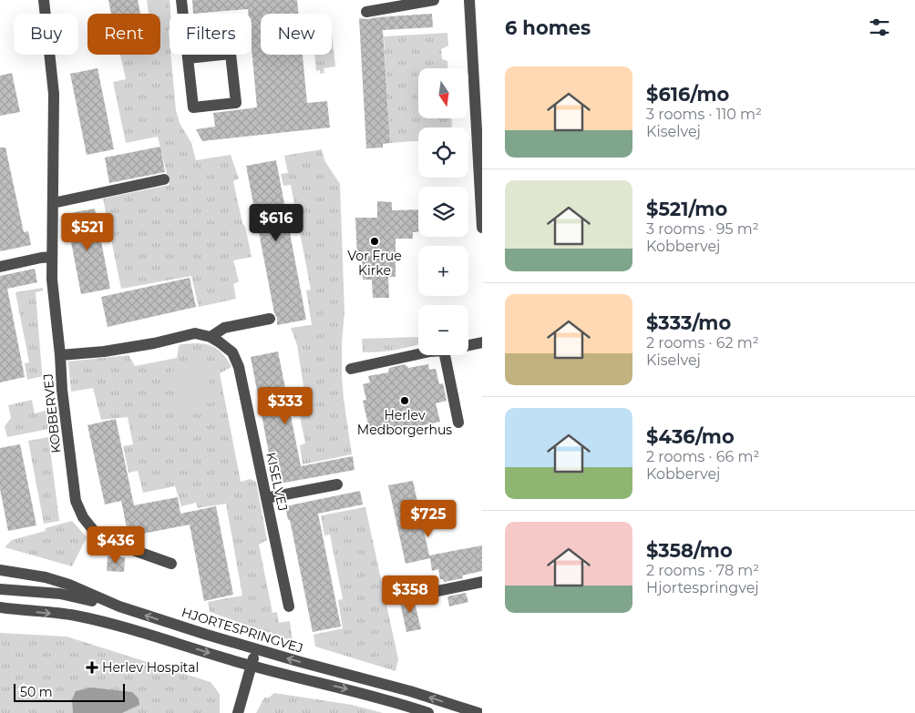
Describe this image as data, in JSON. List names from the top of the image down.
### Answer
{
  "streets": {
    "street": ["KOBBERVEJ", "KISELVEJ", "HJORTESPRINGVEJ"]
  },
  "places": {
    "other": ["Vor Frue Kirke", "Herlev Medborgerhus"],
    "health": ["Herlev Hospital"]
  },
  "scale_bar": "50 m",
  "north": "bottom",
  "page": {
    "heading": "6 homes",
    "chip": [
      "Buy",
      "Rent",
      "Filters",
      "New"
    ],
    "list": [
      {
        "name": "$616/mo",
        "note": "3 rooms · 110 m² · Kiselvej"
      },
      {
        "name": "$521/mo",
        "note": "3 rooms · 95 m² · Kobbervej"
      },
      {
        "name": "$333/mo",
        "note": "2 rooms · 62 m² · Kiselvej"
      },
      {
        "name": "$436/mo",
        "note": "2 rooms · 66 m² · Kobbervej"
      },
      {
        "name": "$358/mo",
        "note": "2 rooms · 78 m² · Hjortespringvej"
      }
    ],
    "map_buttons": ["+", "−"],
    "price": [
      "$616",
      "$521",
      "$333",
      "$725",
      "$436",
      "$358"
    ],
    "scale": "50 m"
  }
}
